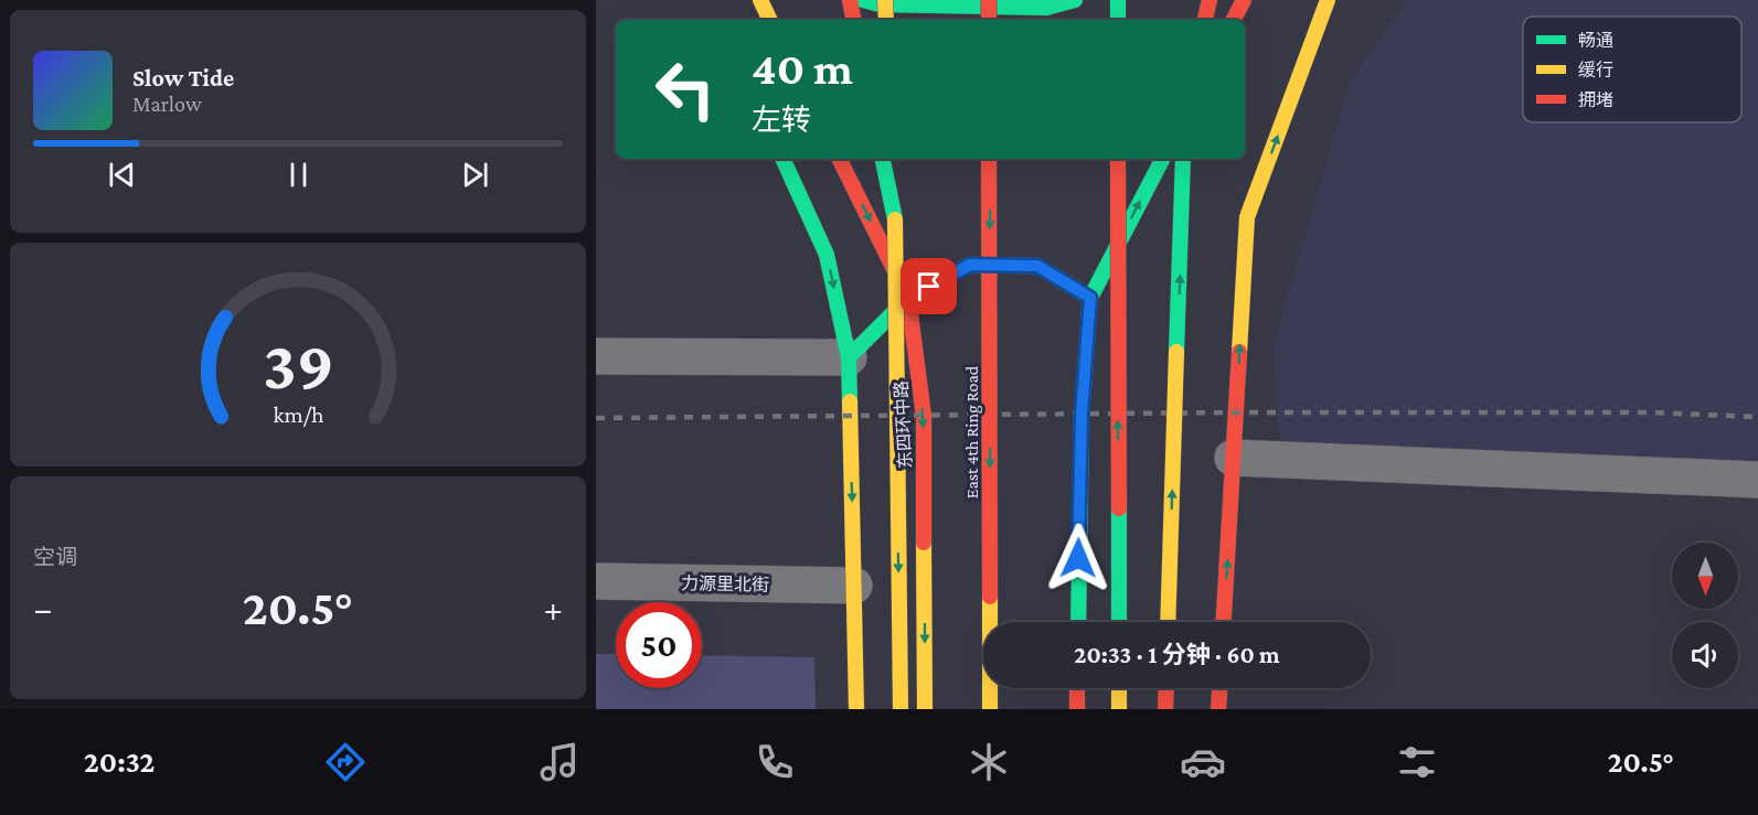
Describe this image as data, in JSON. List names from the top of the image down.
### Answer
{
  "streets": {
    "main road": ["东四环中路", "East 4th Ring Road"],
    "street": ["力源里北街"]
  },
  "legend": ["畅通", "缓行", "拥堵"],
  "north": "bottom",
  "page": {
    "turn": ["40 m", "左转"],
    "song": ["Slow Tide", "Marlow"],
    "tile": "空调",
    "heat": ["−", "20.5°", "+"],
    "limit": "50",
    "trip": "20:33 · 1 分钟 · 60 m",
    "tabs": ["20:32", "20.5°"],
    "gauge": ["39", "km/h"]
  }
}
